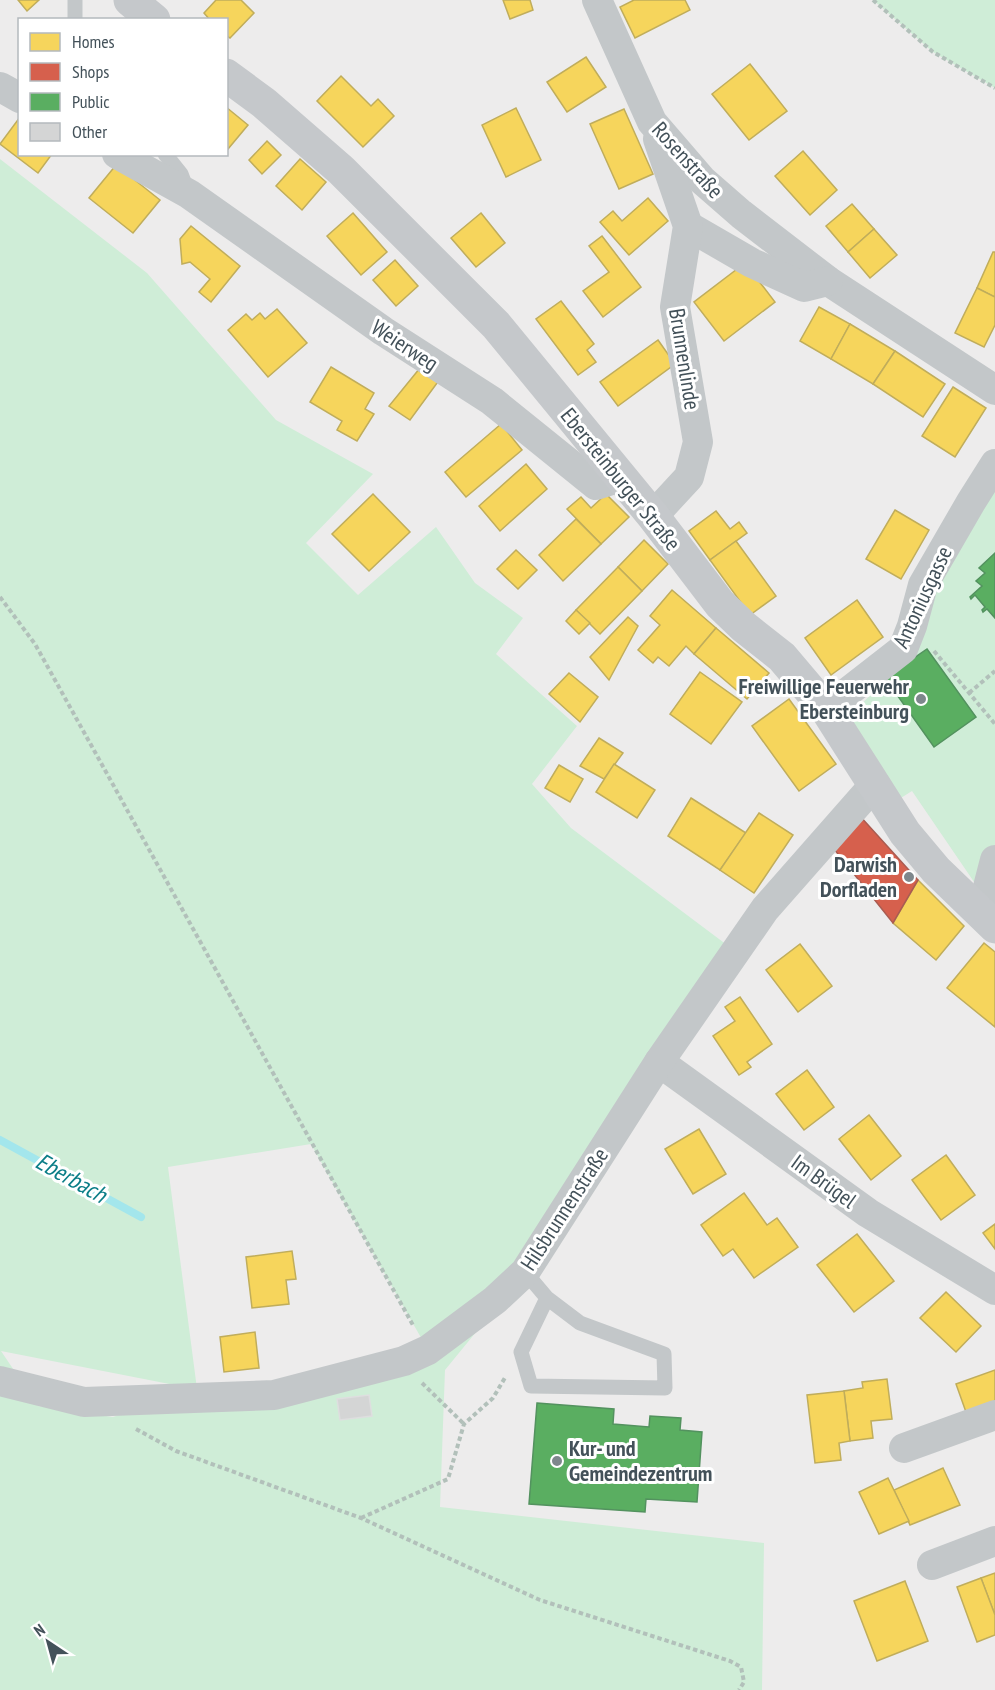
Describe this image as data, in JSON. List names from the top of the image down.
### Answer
{
  "streets": {
    "street": [
      "Rosenstraße",
      "Weierweg",
      "Brunnenlinde",
      "Ebersteinburger Straße",
      "Antoniusgasse",
      "Im Brügel",
      "Hilsbrunnenstraße"
    ]
  },
  "crossings": [
    ["Rosenstraße", "Brunnenlinde"],
    ["Weierweg", "Ebersteinburger Straße"],
    ["Brunnenlinde", "Ebersteinburger Straße"],
    ["Ebersteinburger Straße", "Antoniusgasse"],
    ["Ebersteinburger Straße", "Hilsbrunnenstraße"],
    ["Im Brügel", "Hilsbrunnenstraße"]
  ],
  "water": ["Eberbach"],
  "places": ["Freiwillige Feuerwehr Ebersteinburg", "Darwish Dorfladen", "Kur- und Gemeindezentrum"],
  "legend": [
    "Homes",
    "Shops",
    "Public",
    "Other"
  ],
  "north": "top left"
}
